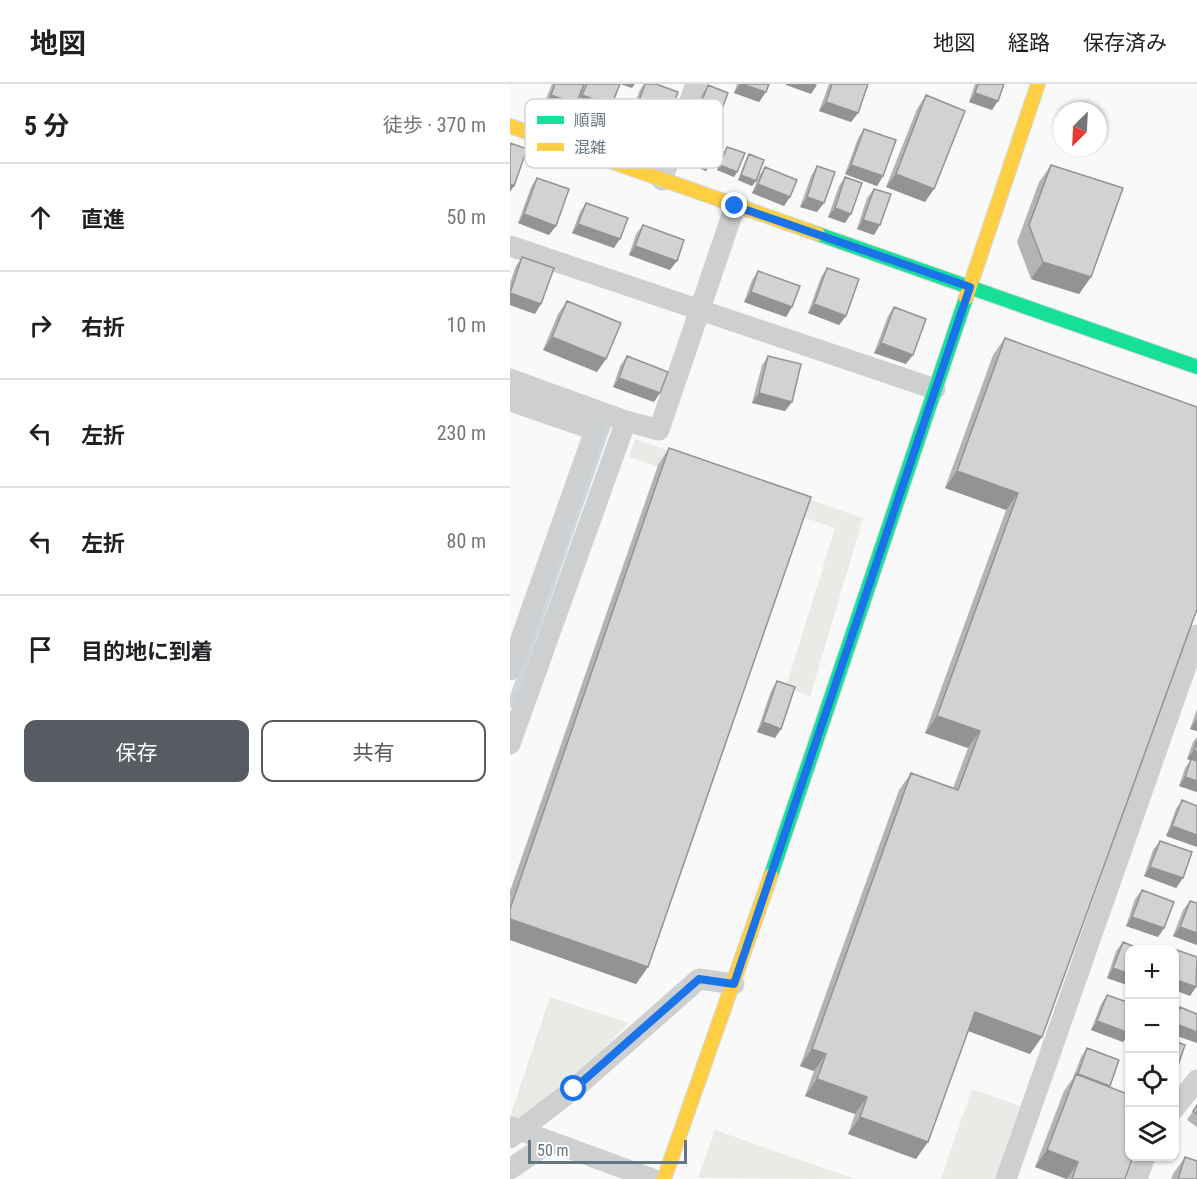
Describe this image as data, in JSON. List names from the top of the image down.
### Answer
{
  "legend": ["順調", "混雑"],
  "scale_bar": "50 m",
  "north": "bottom left",
  "page": {
    "header": "地図",
    "nav": ["地図", "経路", "保存済み"],
    "heading": ["5 分", "徒歩 · 370 m"],
    "list": [
      ["直進", "50 m"],
      ["右折", "10 m"],
      ["左折", "230 m"],
      ["左折", "80 m"],
      "目的地に到着"
    ],
    "buttons": ["保存", "共有"],
    "map_buttons": ["+", "−"],
    "scale": "50 m"
  }
}
